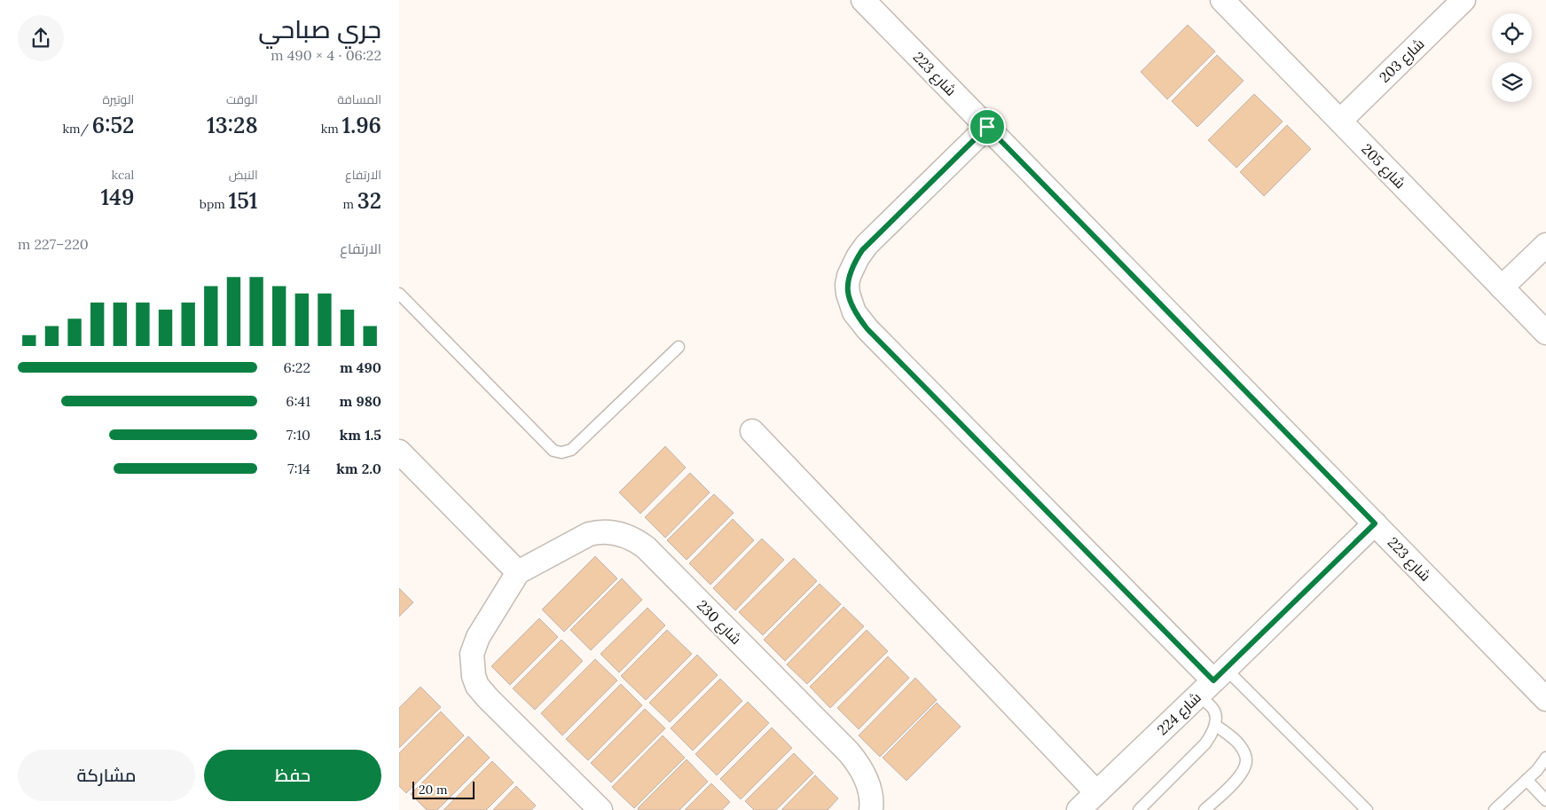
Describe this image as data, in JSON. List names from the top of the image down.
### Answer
{
  "streets": {
    "street": [
      "شارع 203",
      "شارع 223",
      "شارع 205",
      "شارع 230",
      "شارع 224"
    ]
  },
  "crossings": [
    ["شارع 203", "شارع 205"],
    ["شارع 223", "شارع 224"]
  ],
  "scale_bar": "20 m",
  "page": {
    "heading": ["جري صباحي", "06:22 · 4 × 490 m"],
    "stats": [
      ["المسافة", "1.96 km"],
      ["الوقت", "13:28"],
      ["الوتيرة", "6:52 /km"],
      ["الارتفاع", "32 m"],
      ["النبض", "151 bpm"],
      ["kcal", "149"]
    ],
    "chart": ["الارتفاع", "220–227 m"],
    "list": [
      {
        "name": "490 m",
        "note": "6:22"
      },
      {
        "name": "980 m",
        "note": "6:41"
      },
      {
        "name": "1.5 km",
        "note": "7:10"
      },
      {
        "name": "2.0 km",
        "note": "7:14"
      }
    ],
    "buttons": ["حفظ", "مشاركة"],
    "scale": "20 m"
  }
}
